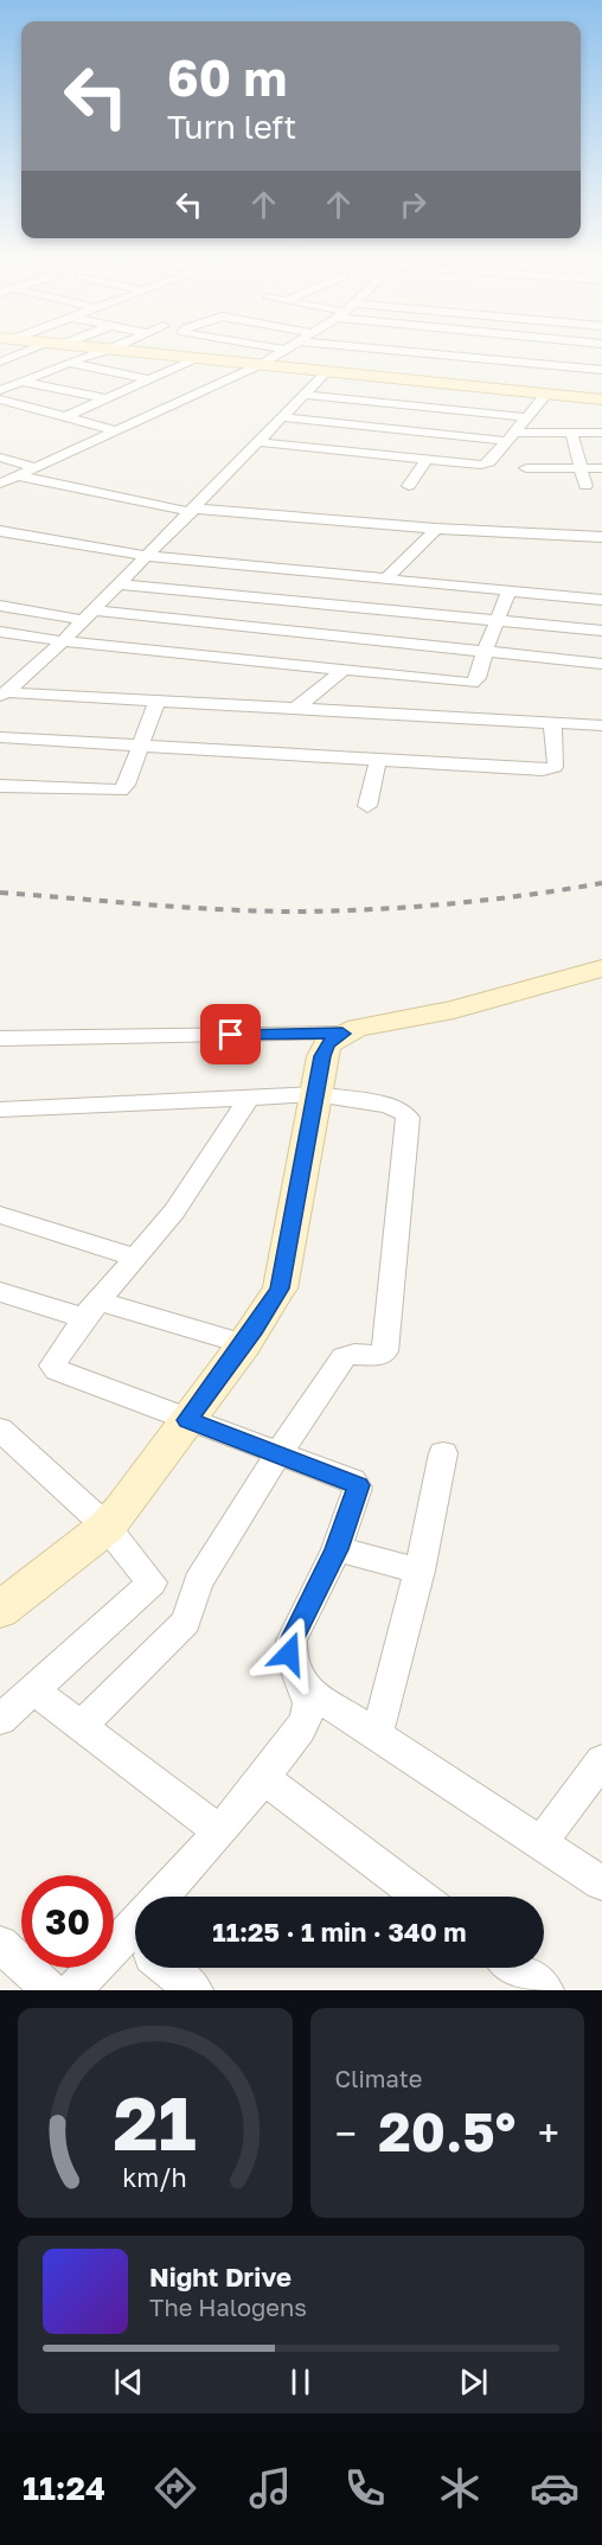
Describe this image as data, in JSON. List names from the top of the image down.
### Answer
{
  "page": {
    "turn": ["60 m", "Turn left"],
    "limit": "30",
    "trip": "11:25 · 1 min · 340 m",
    "tile": "Climate",
    "heat": ["−", "20.5°", "+"],
    "song": ["Night Drive", "The Halogens"],
    "tabs": "11:24",
    "gauge": ["21", "km/h"]
  }
}
